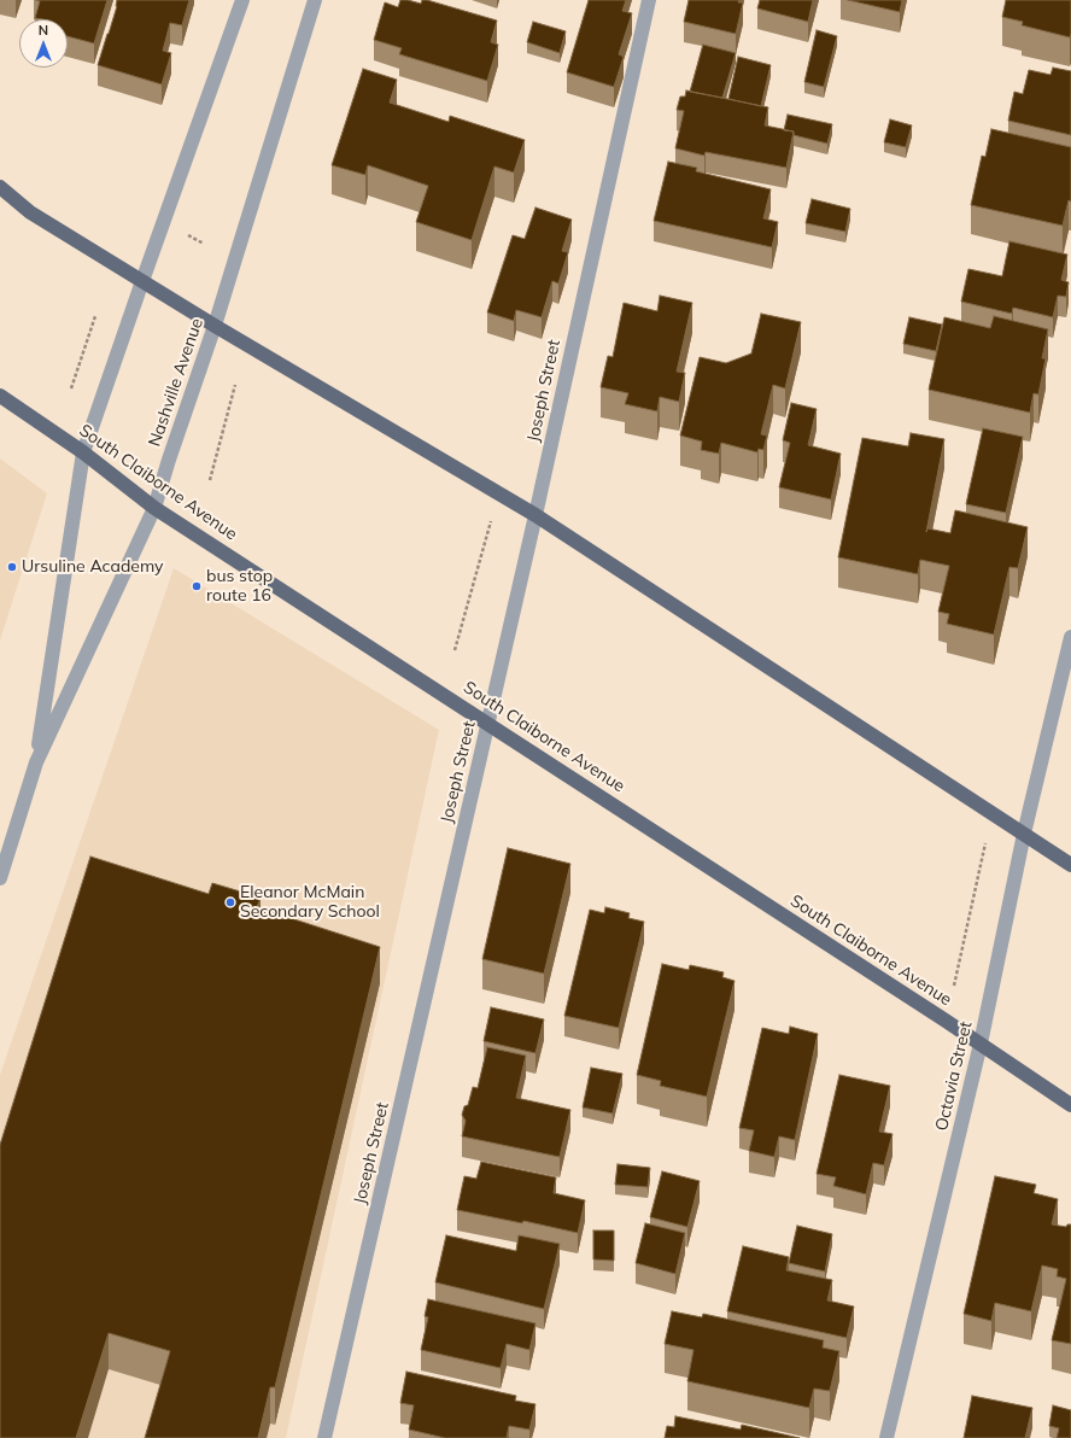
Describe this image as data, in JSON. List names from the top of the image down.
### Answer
{
  "streets": {
    "main road": ["South Claiborne Avenue"],
    "street": ["Nashville Avenue", "Joseph Street", "Octavia Street"]
  },
  "crossings": [
    ["Nashville Avenue", "South Claiborne Avenue"],
    ["Joseph Street", "South Claiborne Avenue"],
    ["South Claiborne Avenue", "Octavia Street"]
  ],
  "places": ["Ursuline Academy", "bus stop route 16", "Eleanor McMain Secondary School"],
  "north": "top"
}
